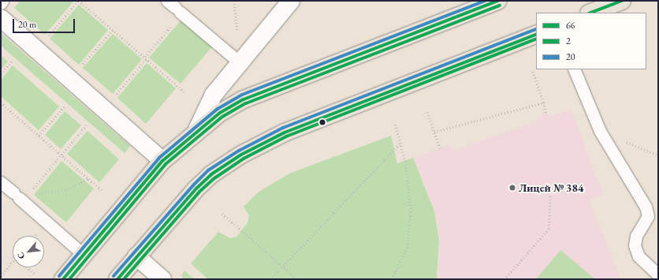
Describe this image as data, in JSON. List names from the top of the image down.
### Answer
{
  "places": ["Лицей № 384"],
  "lines": ["transit line 66", "transit line 20", "transit line 2"],
  "legend": ["66", "2", "20"],
  "scale_bar": "20 m",
  "north": "bottom left"
}
